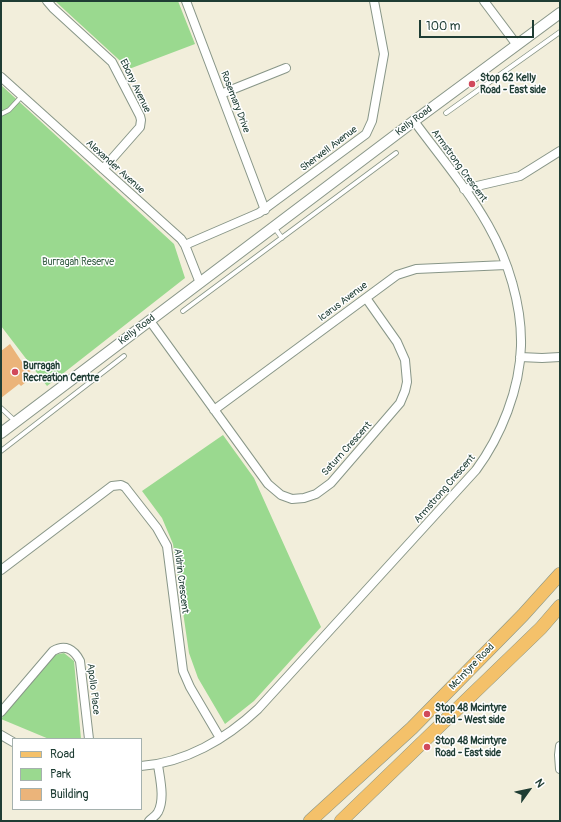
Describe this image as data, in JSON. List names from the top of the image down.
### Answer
{
  "streets": {
    "main road": ["McIntyre Road"],
    "street": [
      "Ebony Avenue",
      "Rosemary Drive",
      "Kelly Road",
      "Sherwell Avenue",
      "Armstrong Crescent",
      "Alexander Avenue",
      "Icarus Avenue",
      "Saturn Crescent",
      "Aldrin Crescent",
      "Apollo Place"
    ]
  },
  "crossings": [
    ["Ebony Avenue", "Alexander Avenue"],
    ["Rosemary Drive", "Sherwell Avenue"],
    ["Kelly Road", "Armstrong Crescent"],
    ["Kelly Road", "Alexander Avenue"],
    ["Kelly Road", "Saturn Crescent"],
    ["Sherwell Avenue", "Alexander Avenue"],
    ["Armstrong Crescent", "Icarus Avenue"],
    ["Armstrong Crescent", "Aldrin Crescent"],
    ["Icarus Avenue", "Saturn Crescent"]
  ],
  "parks": ["Burragah Reserve"],
  "places": [
    "Stop 62 Kelly Road - East side",
    "Burragah Recreation Centre",
    "Stop 48 Mcintyre Road - West side",
    "Stop 48 Mcintyre Road - East side"
  ],
  "legend": ["Road", "Park", "Building"],
  "scale_bar": "100 m",
  "north": "top right"
}
